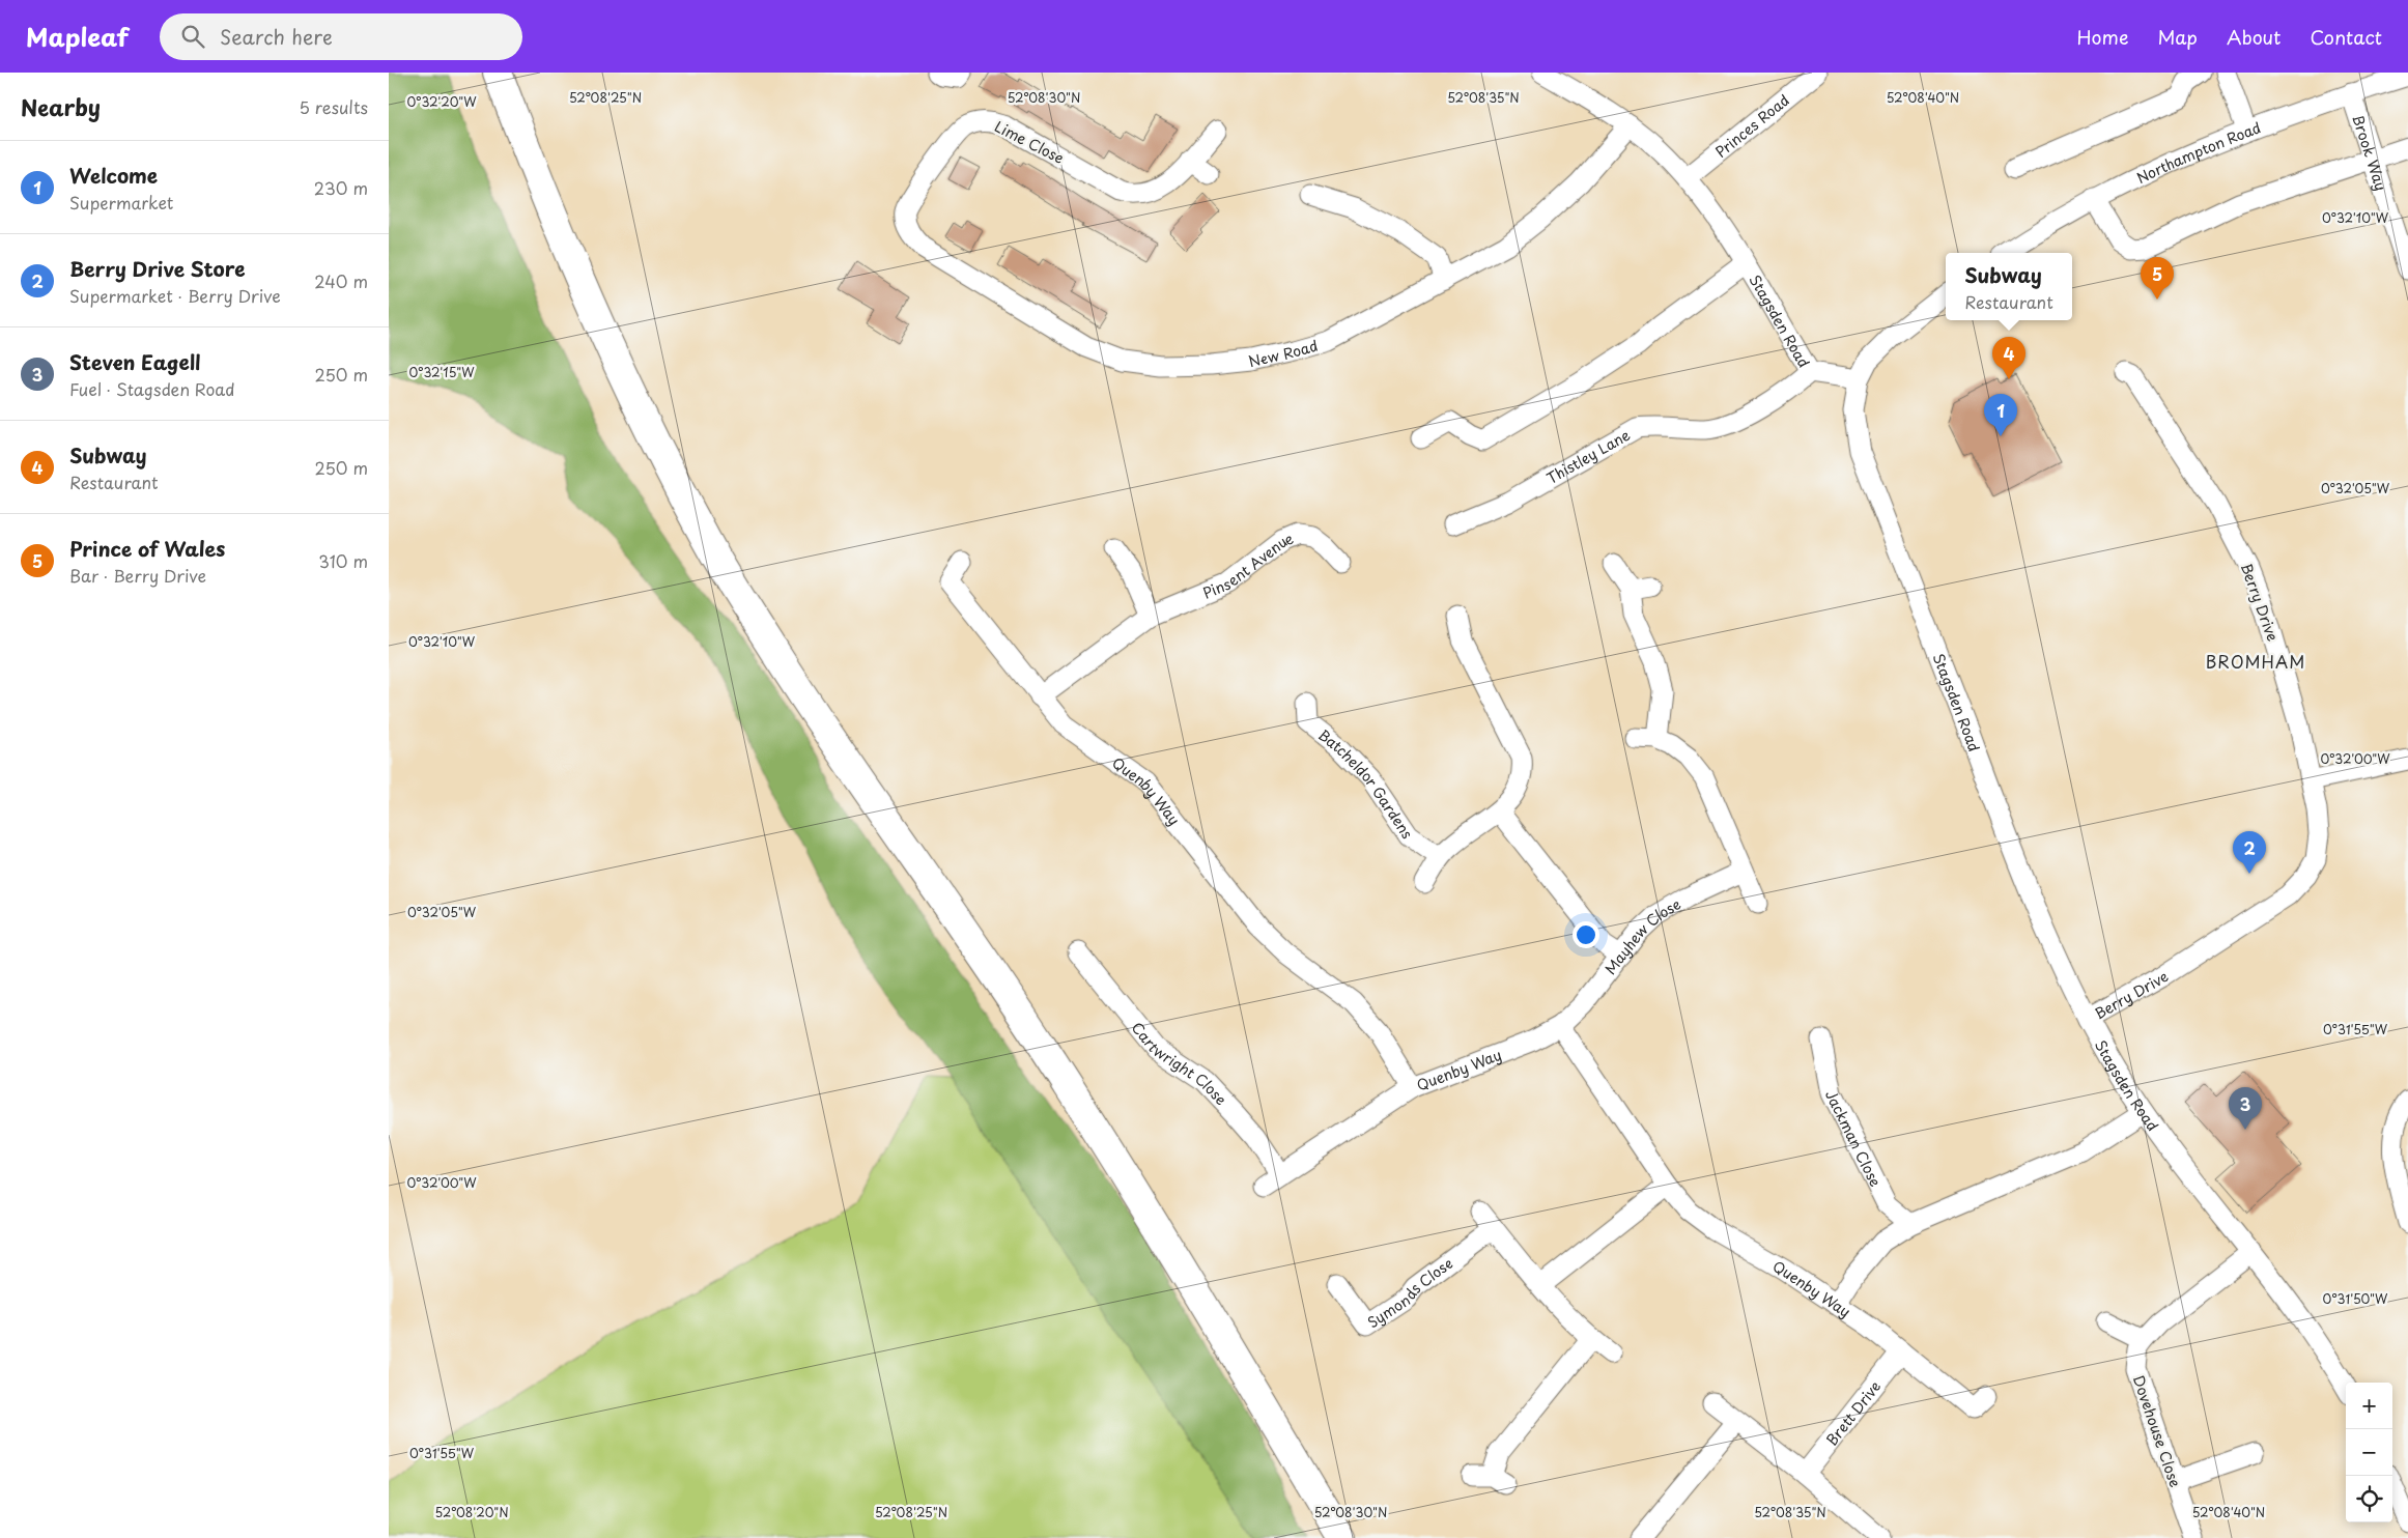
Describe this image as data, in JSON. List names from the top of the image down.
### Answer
{
  "streets": {
    "street": [
      "Princes Road",
      "Lime Close",
      "Northampton Road",
      "Brook Way",
      "Stagsden Road",
      "New Road",
      "Thistley Lane",
      "Pinsent Avenue",
      "Berry Drive",
      "Batcheldor Gardens",
      "Quenby Way",
      "Mayhew Close",
      "Cartwright Close",
      "Jackman Close",
      "Symonds Close",
      "Brett Drive",
      "Dovehouse Close"
    ]
  },
  "crossings": [
    ["Princes Road", "Stagsden Road"],
    ["Lime Close", "New Road"],
    ["Northampton Road", "Brook Way"],
    ["Stagsden Road", "New Road"],
    ["Stagsden Road", "Thistley Lane"],
    ["Stagsden Road", "Berry Drive"],
    ["Stagsden Road", "Dovehouse Close"],
    ["Pinsent Avenue", "Quenby Way"],
    ["Quenby Way", "Mayhew Close"],
    ["Quenby Way", "Brett Drive"]
  ],
  "districts": ["BROMHAM"],
  "page": {
    "header": "Mapleaf",
    "search": "Search here",
    "nav": [
      "Home",
      "Map",
      "About",
      "Contact"
    ],
    "heading": ["Nearby", "5 results"],
    "list": [
      {
        "mark": "1",
        "name": "Welcome",
        "note": "Supermarket",
        "value": "230 m"
      },
      {
        "mark": "2",
        "name": "Berry Drive Store",
        "note": "Supermarket · Berry Drive",
        "value": "240 m"
      },
      {
        "mark": "3",
        "name": "Steven Eagell",
        "note": "Fuel · Stagsden Road",
        "value": "250 m"
      },
      {
        "mark": "4",
        "name": "Subway",
        "note": "Restaurant",
        "value": "250 m"
      },
      {
        "mark": "5",
        "name": "Prince of Wales",
        "note": "Bar · Berry Drive",
        "value": "310 m"
      }
    ],
    "popup": ["Subway", "Restaurant"],
    "pins": [
      "5",
      "4",
      "1",
      "2",
      "3"
    ],
    "map_buttons": ["+", "−"]
  },
  "coordinates": [
    "52°08'25\"N",
    "52°08'30\"N",
    "52°08'35\"N",
    "52°08'40\"N",
    "0°32'20\"W",
    "0°32'10\"W",
    "0°32'15\"W",
    "0°32'05\"W",
    "0°32'00\"W",
    "0°31'55\"W",
    "0°31'50\"W",
    "52°08'20\"N"
  ]
}
